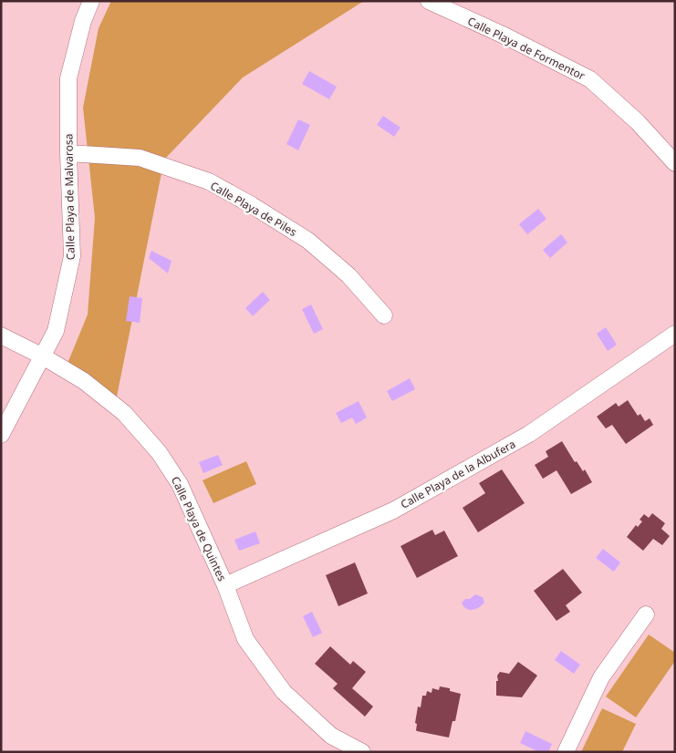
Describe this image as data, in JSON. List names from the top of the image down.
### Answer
{
  "streets": {
    "street": [
      "Calle Playa de Formentor",
      "Calle Playa de Malvarosa",
      "Calle Playa de Piles",
      "Calle Playa de la Albufera",
      "Calle Playa de Quintes"
    ]
  },
  "crossings": [
    ["Calle Playa de Malvarosa", "Calle Playa de Piles"],
    ["Calle Playa de Malvarosa", "Calle Playa de Quintes"],
    ["Calle Playa de la Albufera", "Calle Playa de Quintes"]
  ]
}
